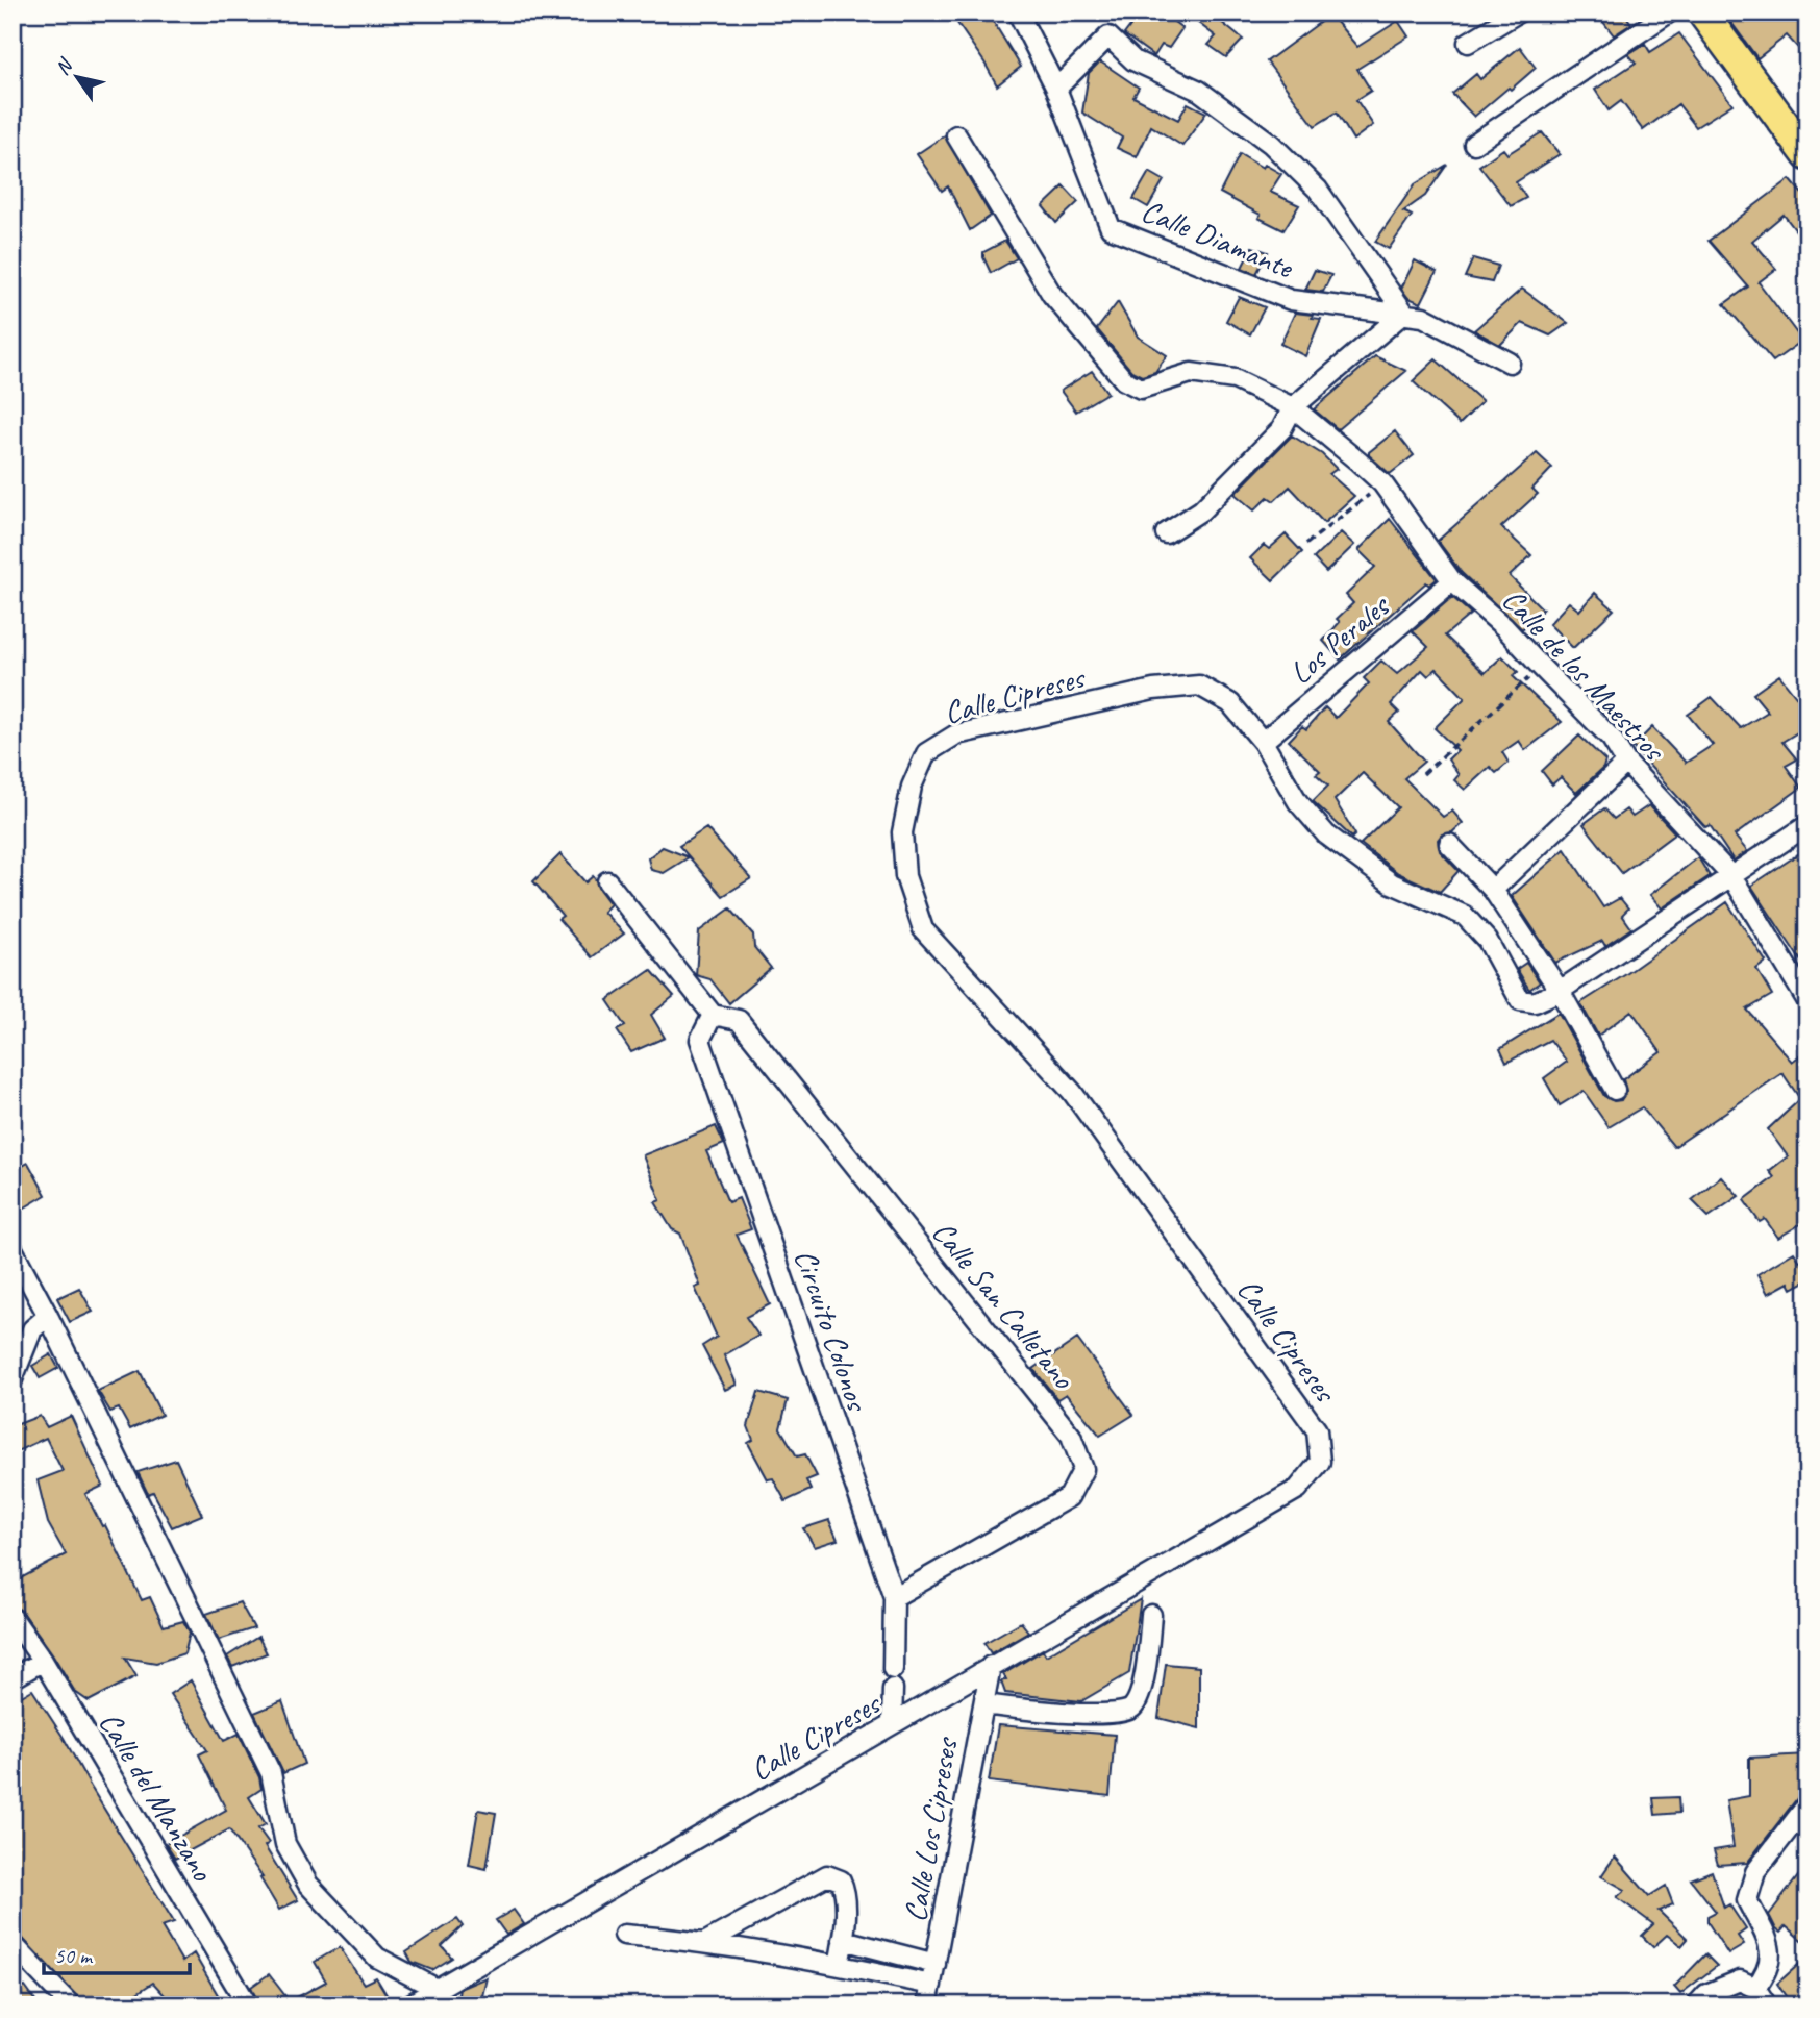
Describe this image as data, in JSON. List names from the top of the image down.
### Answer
{
  "streets": {
    "street": [
      "Calle Diamante",
      "Los Perales",
      "Calle de los Maestros",
      "Calle Cipreses",
      "Calle San Calletano",
      "Circuito Colonos",
      "Calle del Manzano",
      "Calle Los Cipreses"
    ]
  },
  "crossings": [
    ["Los Perales", "Calle de los Maestros"],
    ["Los Perales", "Calle Cipreses"],
    ["Calle Cipreses", "Calle Los Cipreses"],
    ["Calle San Calletano", "Circuito Colonos"]
  ],
  "scale_bar": "50 m",
  "north": "top left"
}
